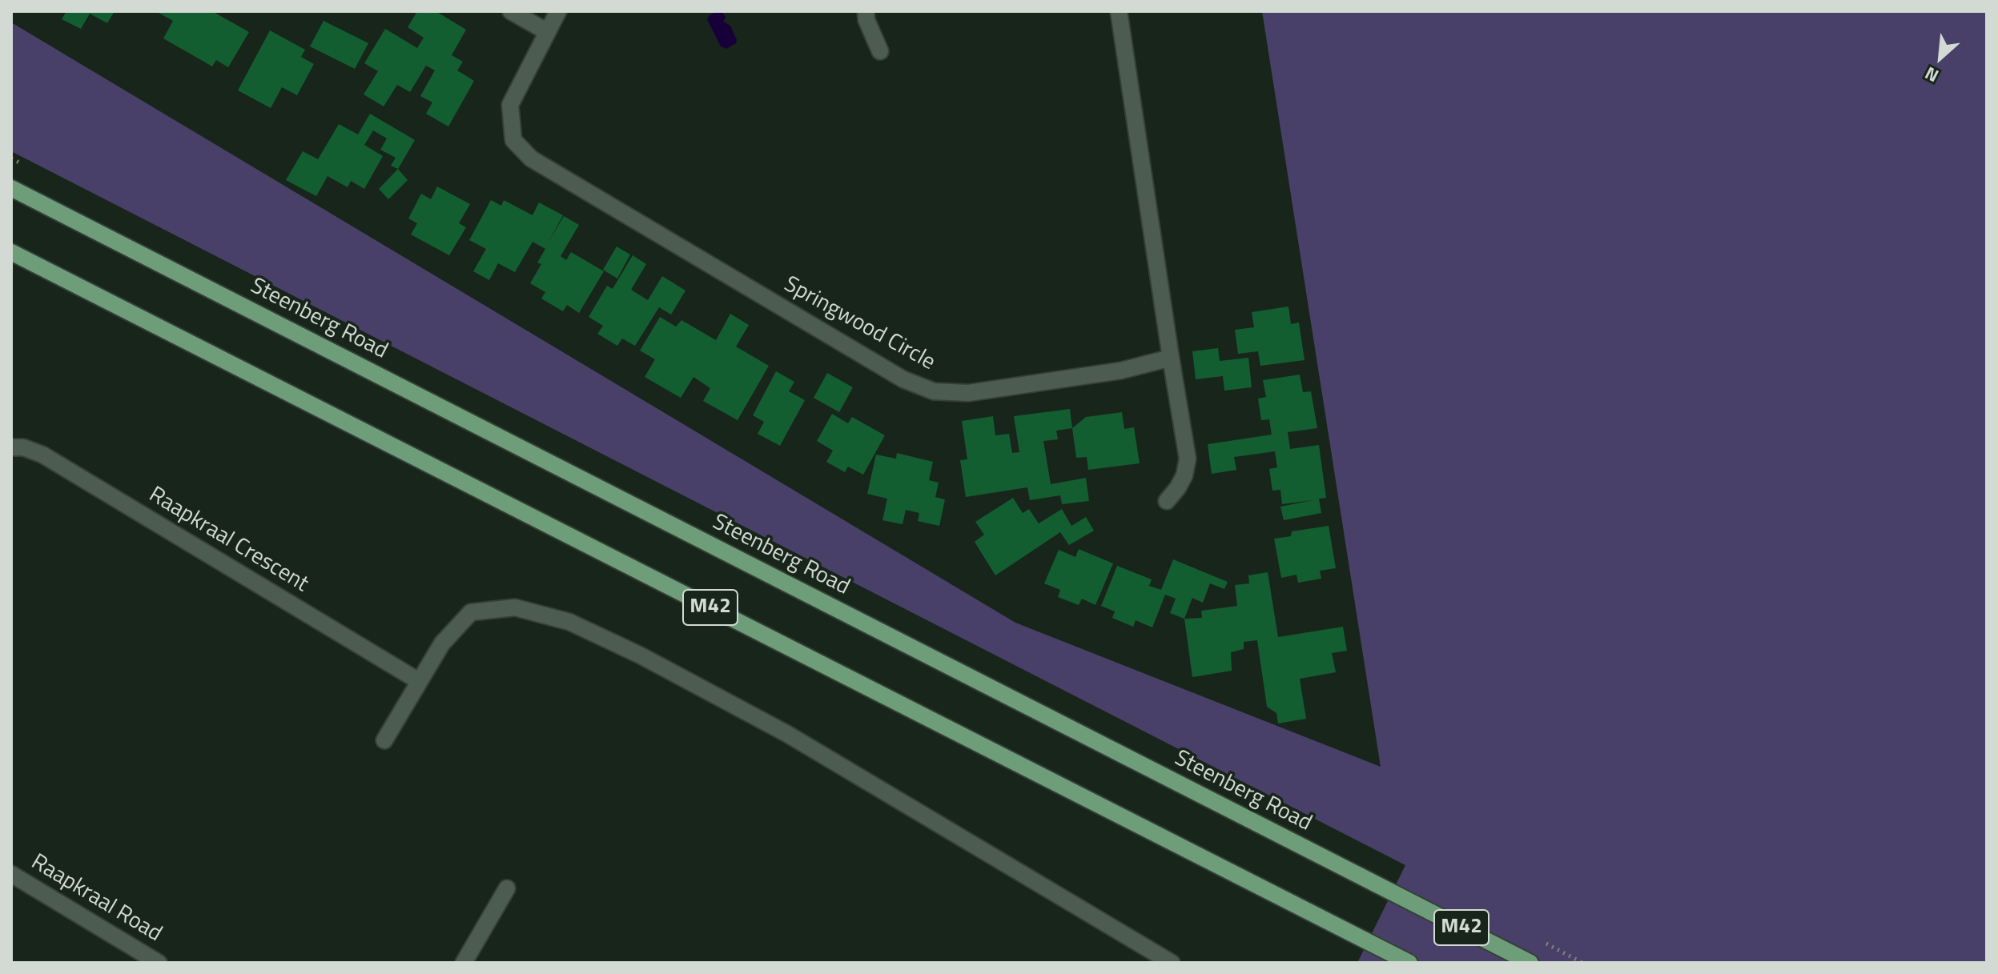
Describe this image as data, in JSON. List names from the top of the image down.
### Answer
{
  "streets": {
    "main road": ["Steenberg Road", "M42"],
    "street": ["Springwood Circle", "Raapkraal Crescent", "Raapkraal Road"]
  },
  "north": "bottom left"
}
